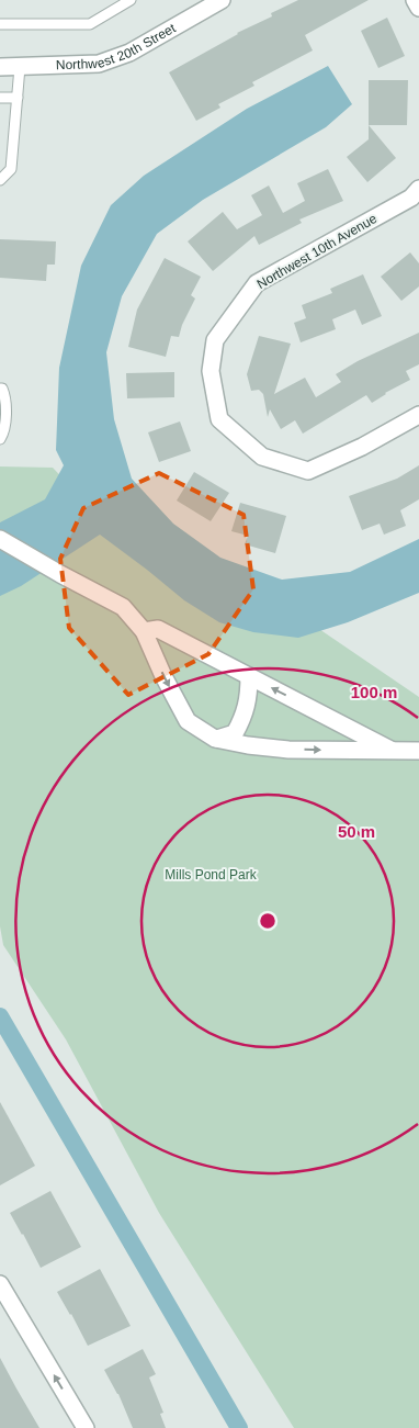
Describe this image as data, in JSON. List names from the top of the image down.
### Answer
{
  "streets": {
    "street": ["Northwest 20th Street", "Northwest 10th Avenue"]
  },
  "parks": ["Mills Pond Park"],
  "rings": ["100 m", "50 m"]
}
